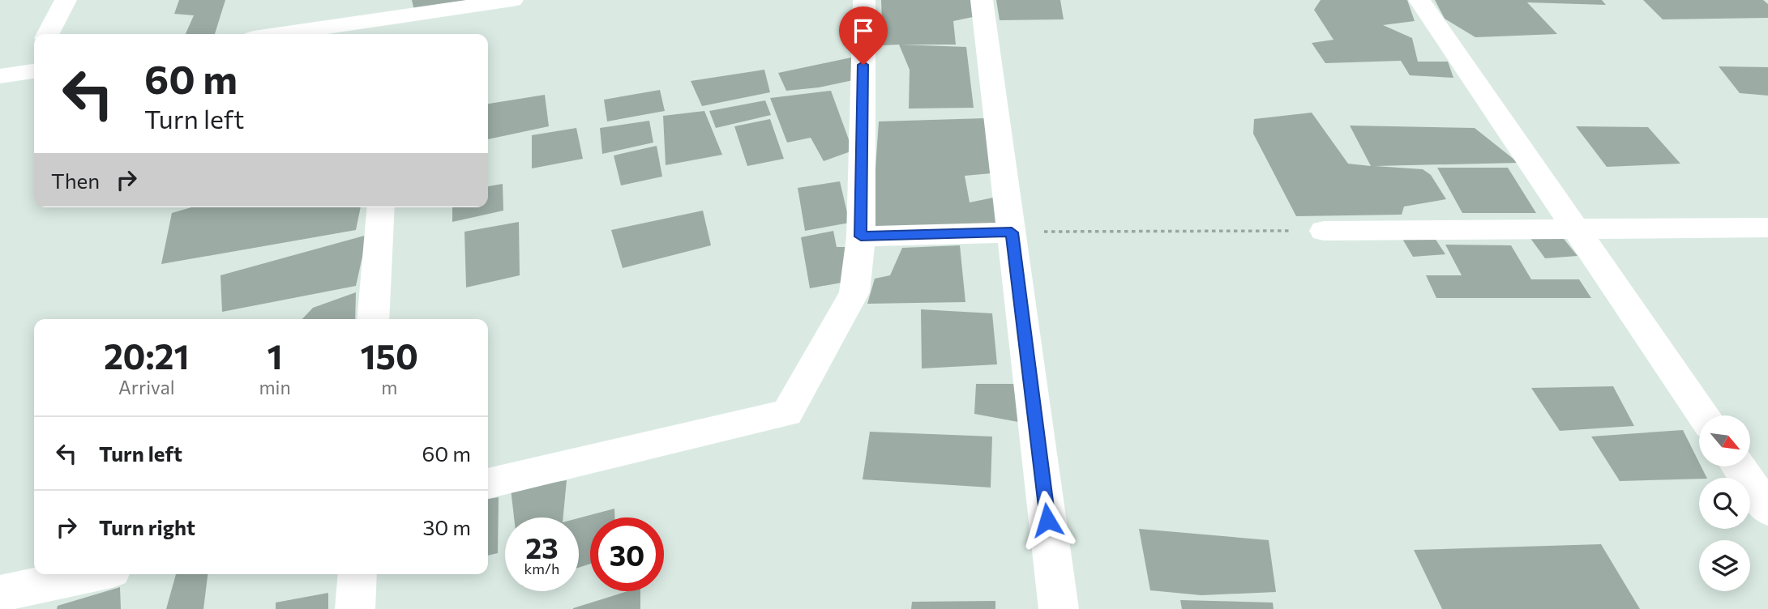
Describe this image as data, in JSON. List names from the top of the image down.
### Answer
{
  "north": "bottom right",
  "page": {
    "turn": ["60 m", "Turn left"],
    "then": "Then",
    "eta": [
      "20:21",
      "Arrival",
      "1",
      "min",
      "150",
      "m"
    ],
    "list": [
      {
        "name": "Turn left",
        "value": "60 m"
      },
      {
        "name": "Turn right",
        "value": "30 m"
      }
    ],
    "speed": "23 km/h",
    "limit": "30"
  }
}
